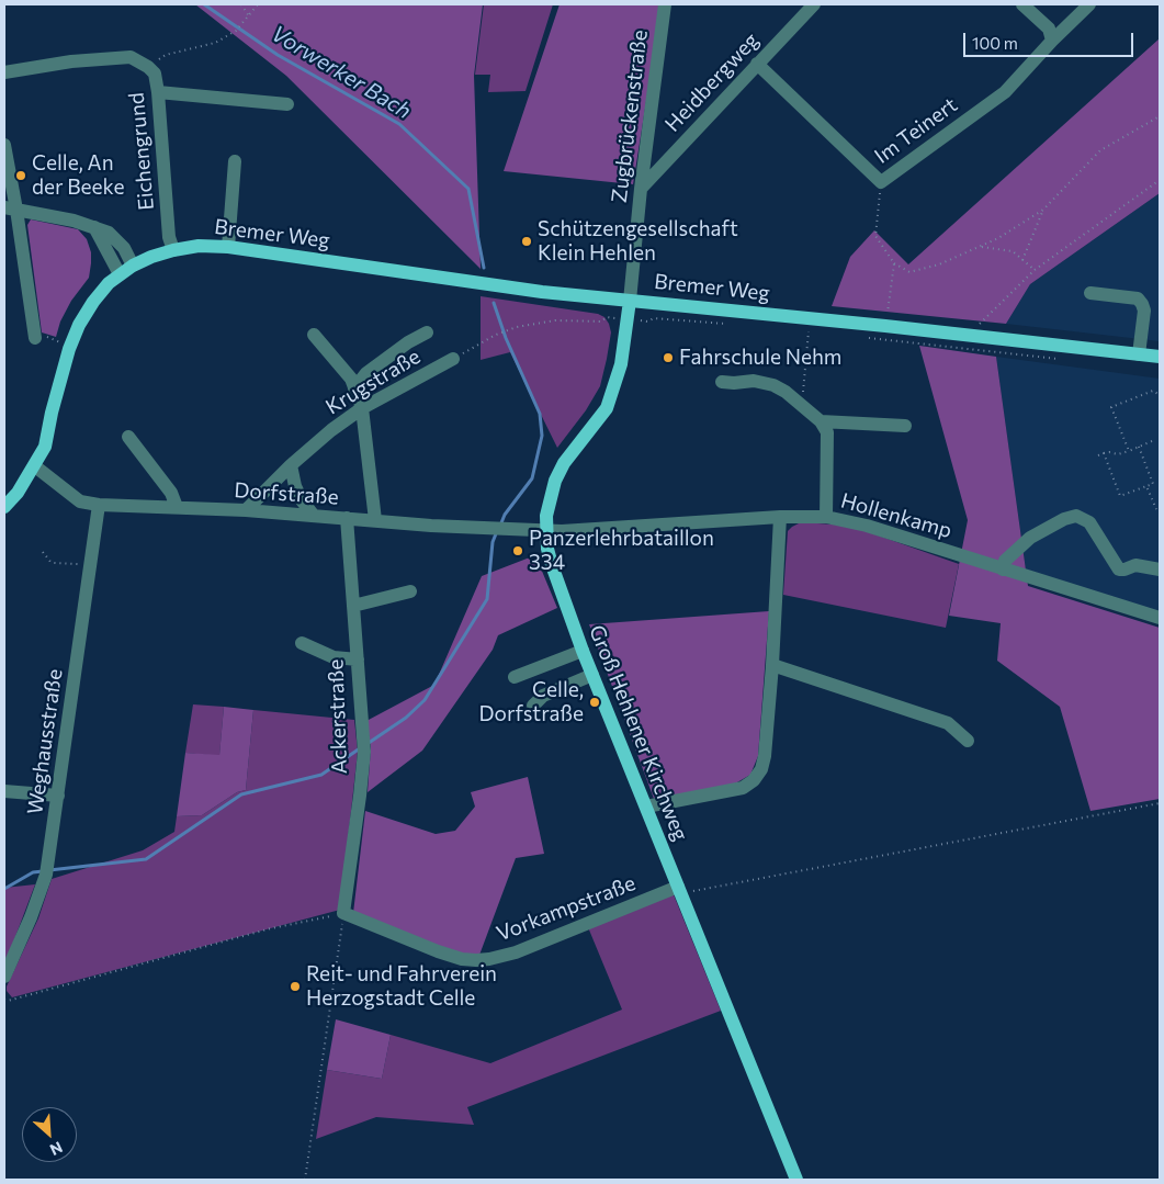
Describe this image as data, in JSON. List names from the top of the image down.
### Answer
{
  "streets": {
    "main road": ["Bremer Weg", "Groß Hehlener Kirchweg"],
    "street": [
      "Heidbergweg",
      "Zugbrückenstraße",
      "Im Teinert",
      "Eichengrund",
      "Krugstraße",
      "Dorfstraße",
      "Hollenkamp",
      "Ackerstraße",
      "Weghausstraße",
      "Vorkampstraße"
    ]
  },
  "crossings": [
    ["Heidbergweg", "Zugbrückenstraße"],
    ["Heidbergweg", "Im Teinert"],
    ["Zugbrückenstraße", "Bremer Weg"],
    ["Zugbrückenstraße", "Groß Hehlener Kirchweg"],
    ["Eichengrund", "Bremer Weg"],
    ["Bremer Weg", "Dorfstraße"],
    ["Bremer Weg", "Groß Hehlener Kirchweg"],
    ["Krugstraße", "Dorfstraße"],
    ["Dorfstraße", "Hollenkamp"],
    ["Dorfstraße", "Ackerstraße"],
    ["Dorfstraße", "Groß Hehlener Kirchweg"],
    ["Dorfstraße", "Weghausstraße"],
    ["Hollenkamp", "Groß Hehlener Kirchweg"],
    ["Ackerstraße", "Vorkampstraße"],
    ["Groß Hehlener Kirchweg", "Vorkampstraße"]
  ],
  "water": ["Vorwerker Bach"],
  "places": [
    "Celle, An der Beeke",
    "Schützengesellschaft Klein Hehlen",
    "Fahrschule Nehm",
    "Panzerlehrbataillon 334",
    "Celle, Dorfstraße",
    "Reit- und Fahrverein Herzogstadt Celle"
  ],
  "scale_bar": "100 m",
  "north": "bottom right"
}
